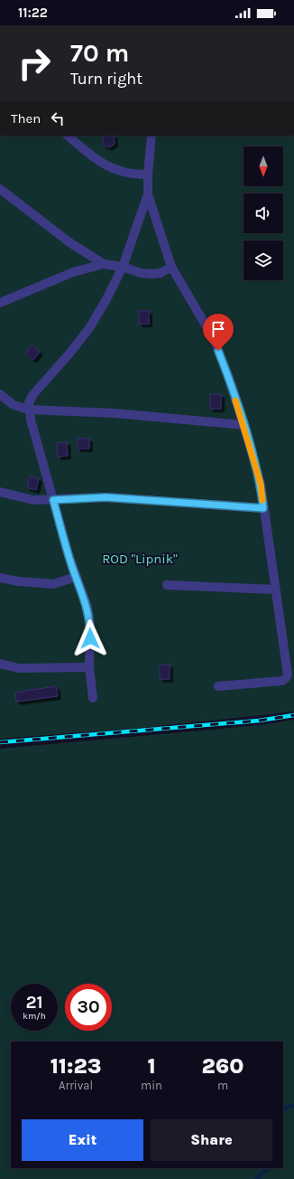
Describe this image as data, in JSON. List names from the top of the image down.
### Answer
{
  "parks": ["ROD \"Lipnik\""],
  "north": "bottom",
  "page": {
    "status": "11:22",
    "turn": ["70 m", "Turn right"],
    "then": "Then",
    "speed": "21 km/h",
    "limit": "30",
    "eta": [
      "11:23",
      "Arrival",
      "1",
      "min",
      "260",
      "m"
    ],
    "buttons": ["Exit", "Share"]
  }
}
